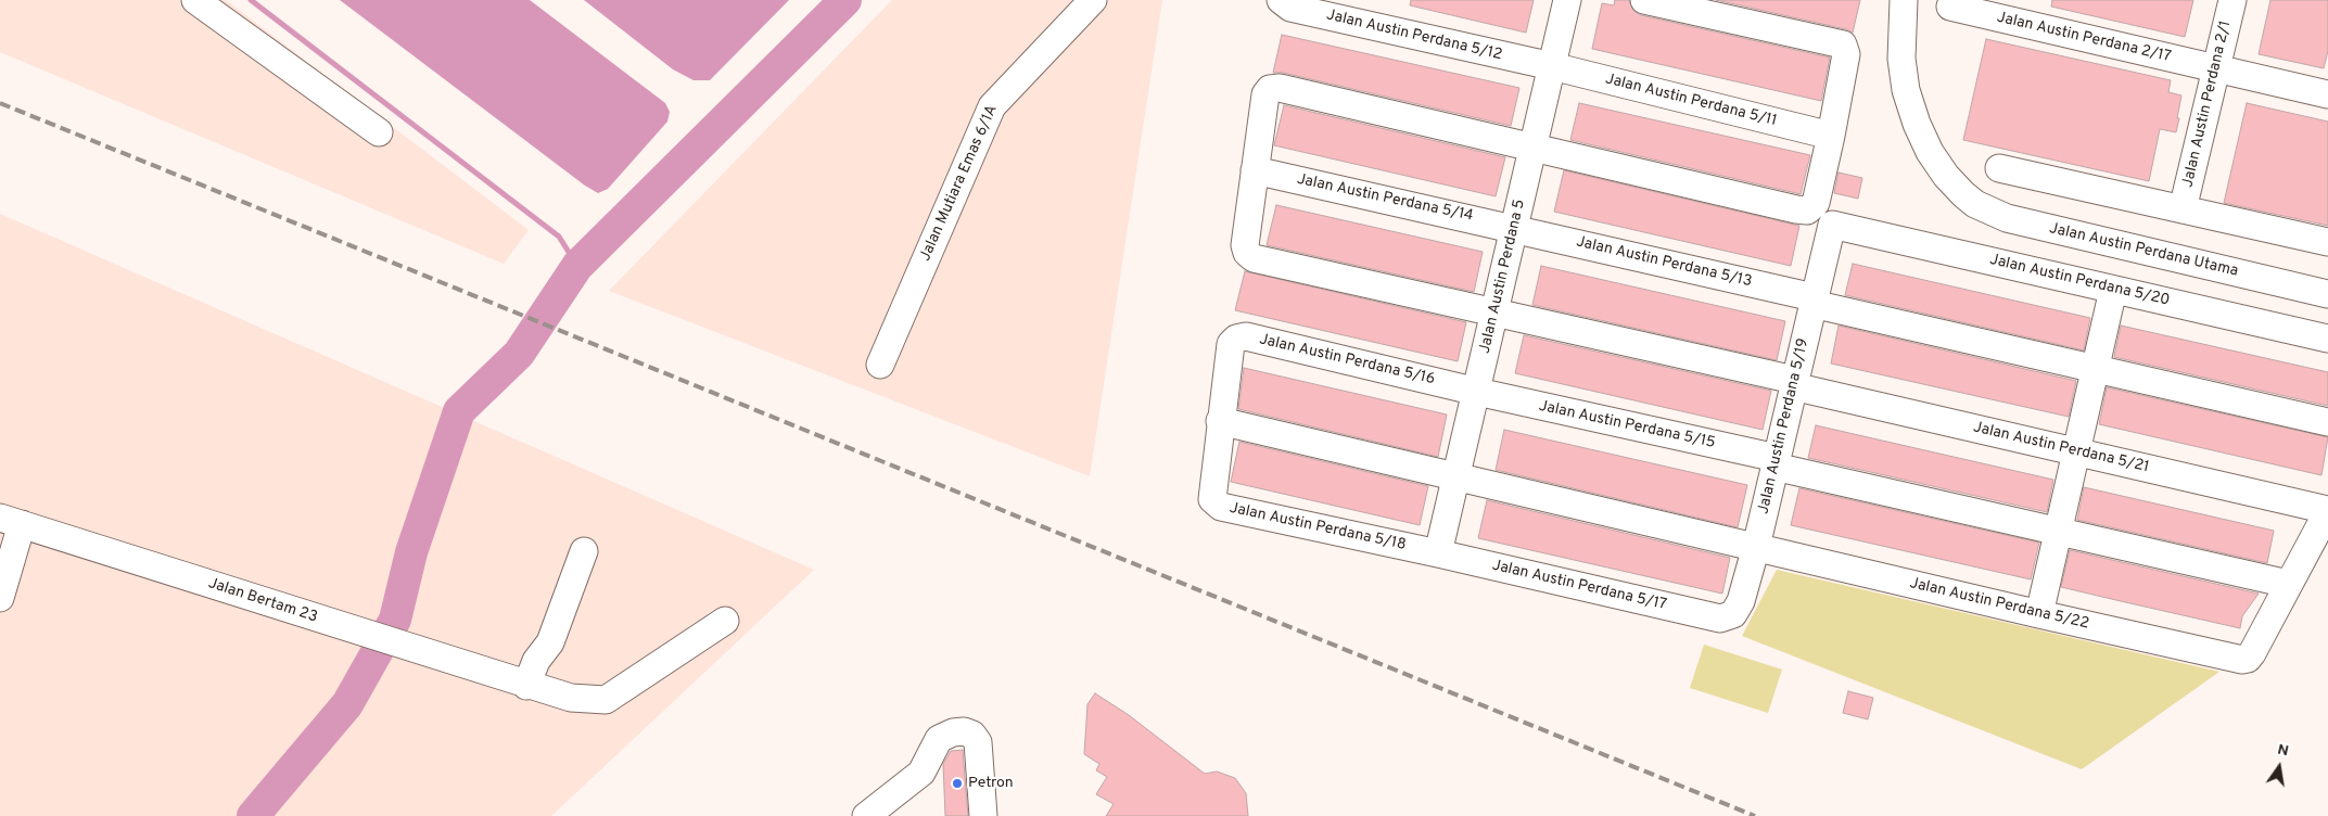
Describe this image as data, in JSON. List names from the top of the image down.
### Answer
{
  "streets": {
    "street": [
      "Jalan Austin Perdana 5/12",
      "Jalan Austin Perdana 2/17",
      "Jalan Austin Perdana 5/11",
      "Jalan Austin Perdana 2/1",
      "Jalan Mutiara Emas 6/1A",
      "Jalan Austin Perdana 5/14",
      "Jalan Austin Perdana Utama",
      "Jalan Austin Perdana 5/13",
      "Jalan Austin Perdana 5",
      "Jalan Austin Perdana 5/20",
      "Jalan Austin Perdana 5/16",
      "Jalan Austin Perdana 5/15",
      "Jalan Austin Perdana 5/19",
      "Jalan Austin Perdana 5/21",
      "Jalan Austin Perdana 5/18",
      "Jalan Austin Perdana 5/17",
      "Jalan Bertam 23",
      "Jalan Austin Perdana 5/22"
    ]
  },
  "crossings": [
    ["Jalan Austin Perdana 5/12", "Jalan Austin Perdana 5/11"],
    ["Jalan Austin Perdana 5/12", "Jalan Austin Perdana 5"],
    ["Jalan Austin Perdana 2/17", "Jalan Austin Perdana 2/1"],
    ["Jalan Austin Perdana 5/11", "Jalan Austin Perdana 5"],
    ["Jalan Austin Perdana 5/14", "Jalan Austin Perdana 5/13"],
    ["Jalan Austin Perdana 5/14", "Jalan Austin Perdana 5"],
    ["Jalan Austin Perdana 5/14", "Jalan Austin Perdana 5/21"],
    ["Jalan Austin Perdana 5/13", "Jalan Austin Perdana 5"],
    ["Jalan Austin Perdana 5/13", "Jalan Austin Perdana 5/19"],
    ["Jalan Austin Perdana 5", "Jalan Austin Perdana 5/16"],
    ["Jalan Austin Perdana 5", "Jalan Austin Perdana 5/15"],
    ["Jalan Austin Perdana 5", "Jalan Austin Perdana 5/21"],
    ["Jalan Austin Perdana 5", "Jalan Austin Perdana 5/18"],
    ["Jalan Austin Perdana 5", "Jalan Austin Perdana 5/17"],
    ["Jalan Austin Perdana 5", "Jalan Austin Perdana 5/22"],
    ["Jalan Austin Perdana 5/20", "Jalan Austin Perdana 5/19"],
    ["Jalan Austin Perdana 5/16", "Jalan Austin Perdana 5/15"],
    ["Jalan Austin Perdana 5/16", "Jalan Austin Perdana 5/18"],
    ["Jalan Austin Perdana 5/16", "Jalan Austin Perdana 5/22"],
    ["Jalan Austin Perdana 5/15", "Jalan Austin Perdana 5/19"],
    ["Jalan Austin Perdana 5/15", "Jalan Austin Perdana 5/22"],
    ["Jalan Austin Perdana 5/19", "Jalan Austin Perdana 5/21"],
    ["Jalan Austin Perdana 5/19", "Jalan Austin Perdana 5/17"],
    ["Jalan Austin Perdana 5/19", "Jalan Austin Perdana 5/22"],
    ["Jalan Austin Perdana 5/18", "Jalan Austin Perdana 5/17"],
    ["Jalan Austin Perdana 5/18", "Jalan Austin Perdana 5/22"]
  ],
  "places": ["Petron"],
  "north": "top"
}
